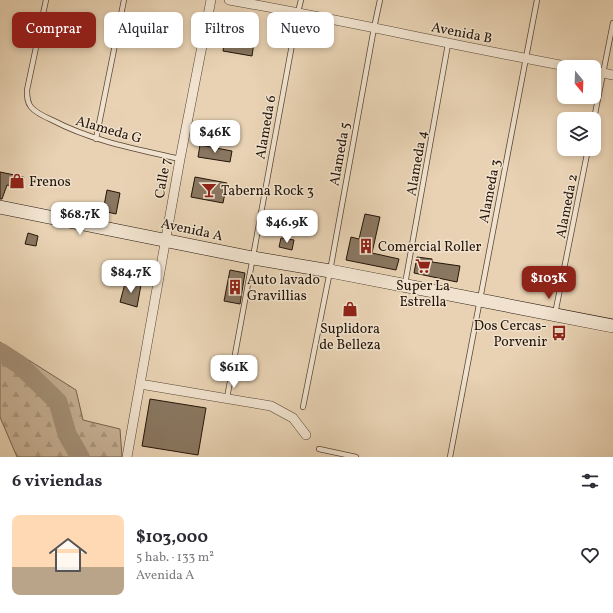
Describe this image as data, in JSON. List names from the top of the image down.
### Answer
{
  "streets": {
    "street": ["Avenida B", "Calle 7", "Avenida A"],
    "lane": [
      "Alameda 6",
      "Alameda G",
      "Alameda 5",
      "Alameda 4",
      "Alameda 3",
      "Alameda 2"
    ]
  },
  "crossings": [
    ["Avenida B", "Alameda 6"],
    ["Avenida B", "Alameda 5"],
    ["Avenida B", "Alameda 4"],
    ["Avenida B", "Alameda 3"],
    ["Alameda 6", "Avenida A"],
    ["Alameda G", "Calle 7"],
    ["Alameda 5", "Avenida A"],
    ["Alameda 4", "Avenida A"],
    ["Calle 7", "Avenida A"],
    ["Alameda 3", "Avenida A"],
    ["Alameda 2", "Avenida A"]
  ],
  "places": {
    "shop": ["Frenos", "Suplidora de Belleza"],
    "bar": ["Taberna Rock 3"],
    "building": ["Comercial Roller", "Auto lavado Gravillias"],
    "supermarket": ["Super La Estrella"],
    "bus stop": ["Dos Cercas- Porvenir"]
  },
  "north": "bottom",
  "page": {
    "chip": [
      "Comprar",
      "Alquilar",
      "Filtros",
      "Nuevo"
    ],
    "price": [
      "$46K",
      "$68.7K",
      "$46.9K",
      "$84.7K",
      "$103K",
      "$61K"
    ],
    "heading": "6 viviendas",
    "list": [
      {
        "name": "$103,000",
        "note": "5 hab. · 133 m² · Avenida A"
      }
    ]
  }
}
